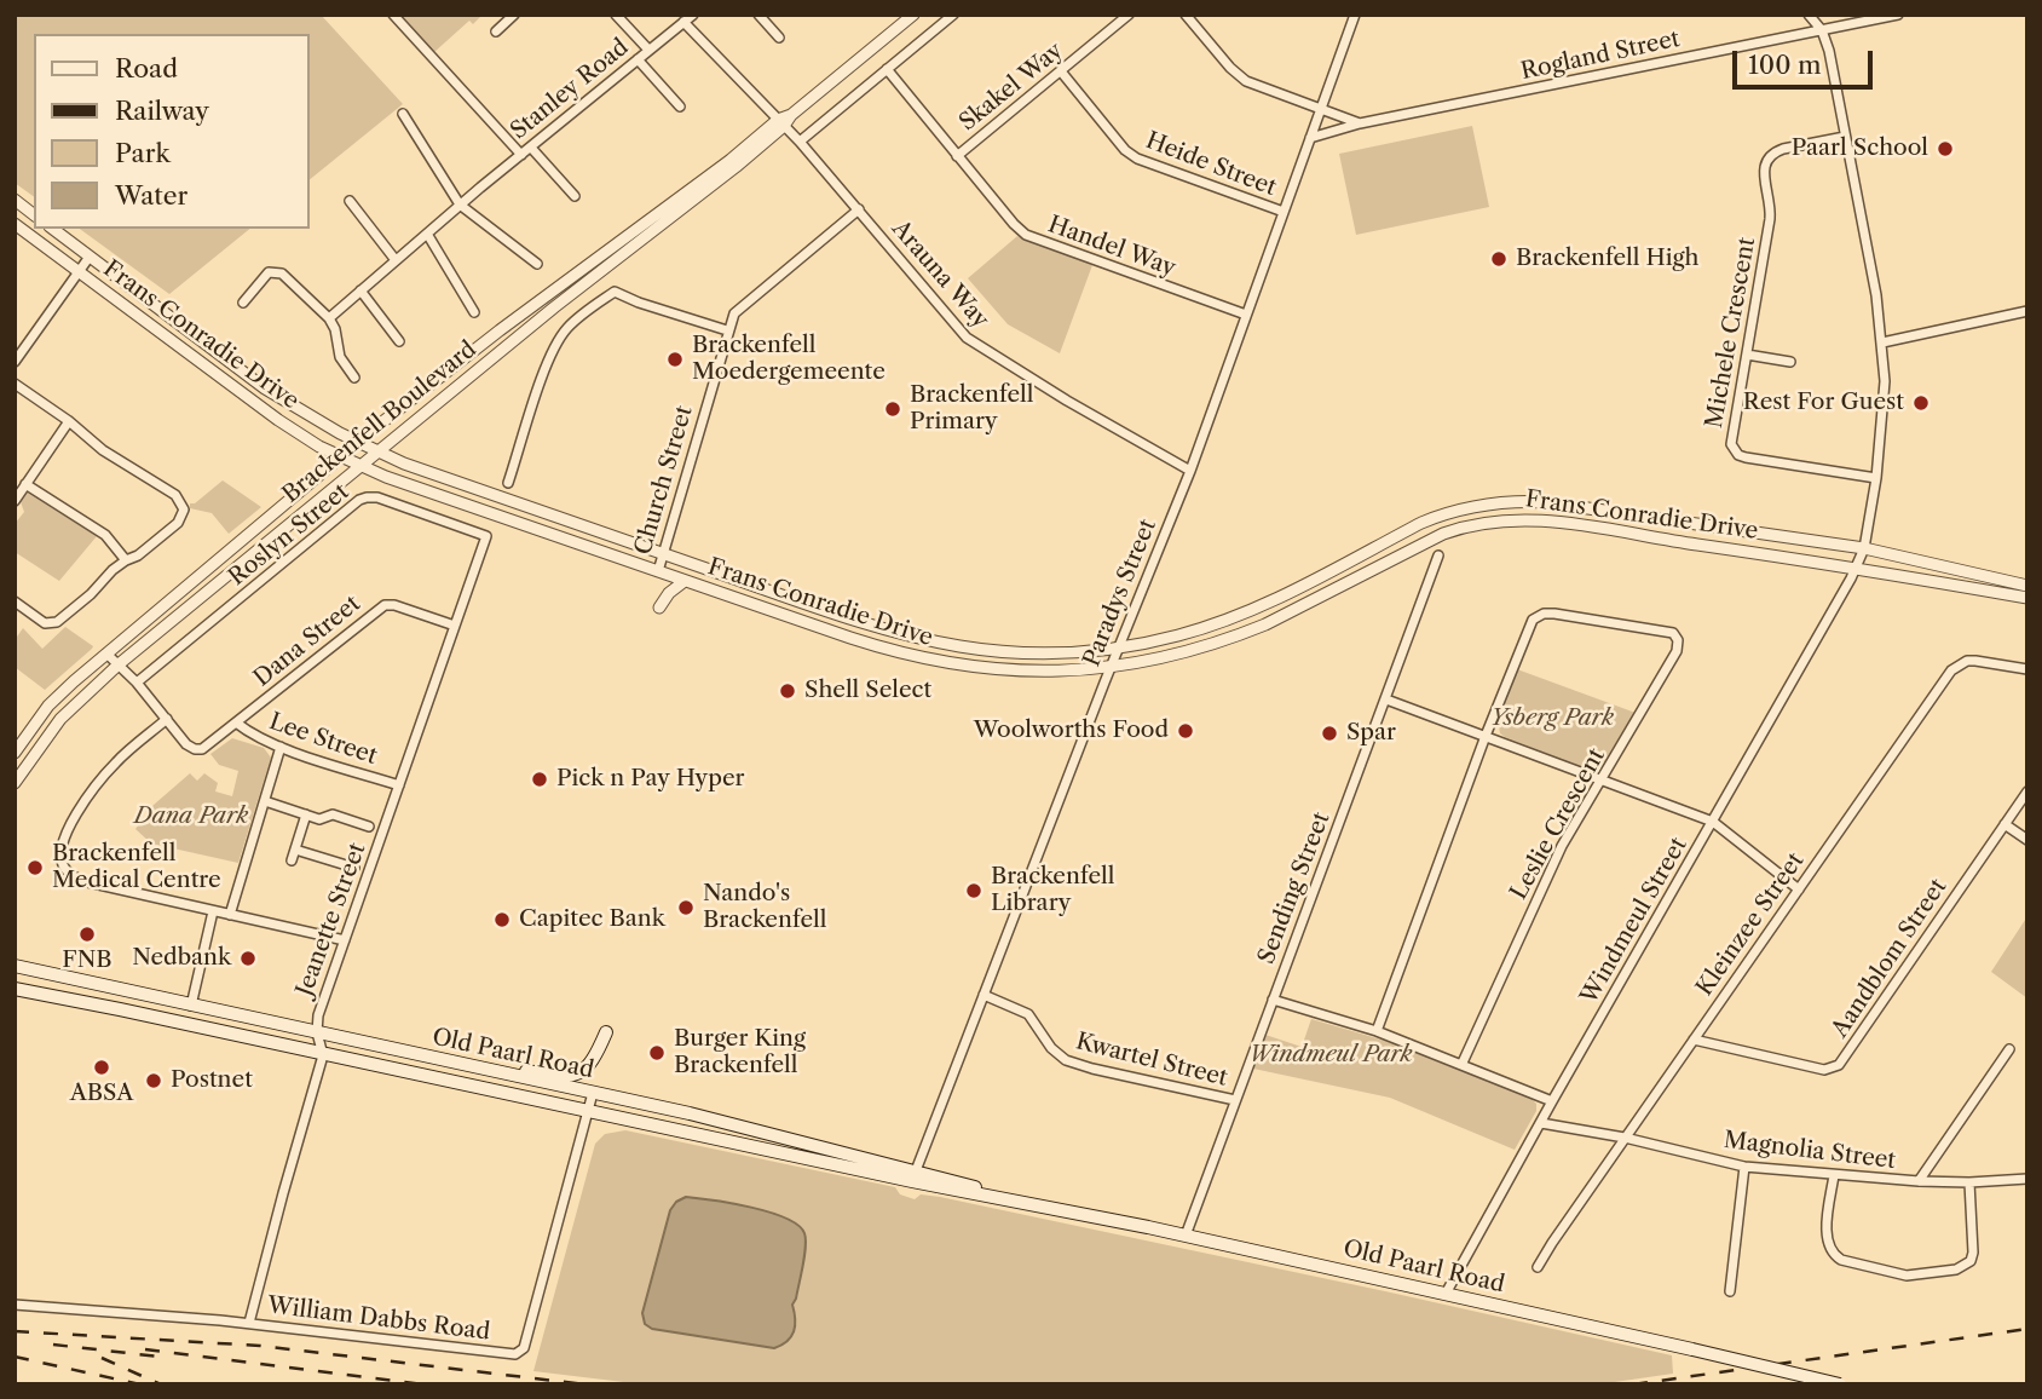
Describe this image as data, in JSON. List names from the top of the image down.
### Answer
{
  "streets": {
    "main road": ["Old Paarl Road"],
    "street": [
      "Rogland Street",
      "Skakel Way",
      "Stanley Road",
      "Heide Street",
      "Handel Way",
      "Arauna Way",
      "Michele Crescent",
      "Frans Conradie Drive",
      "Brackenfell Boulevard",
      "Church Street",
      "Roslyn Street",
      "Paradys Street",
      "Dana Street",
      "Lee Street",
      "Leslie Crescent",
      "Sending Street",
      "Jeanette Street",
      "Windmeul Street",
      "Kleinzee Street",
      "Aandblom Street",
      "Kwartel Street",
      "Magnolia Street",
      "William Dabbs Road"
    ]
  },
  "crossings": [
    ["Rogland Street", "Paradys Street"],
    ["Rogland Street", "Windmeul Street"],
    ["Skakel Way", "Heide Street"],
    ["Skakel Way", "Handel Way"],
    ["Heide Street", "Paradys Street"],
    ["Handel Way", "Paradys Street"],
    ["Arauna Way", "Brackenfell Boulevard"],
    ["Arauna Way", "Church Street"],
    ["Arauna Way", "Paradys Street"],
    ["Michele Crescent", "Windmeul Street"],
    ["Frans Conradie Drive", "Brackenfell Boulevard"],
    ["Frans Conradie Drive", "Church Street"],
    ["Frans Conradie Drive", "Paradys Street"],
    ["Frans Conradie Drive", "Windmeul Street"],
    ["Roslyn Street", "Jeanette Street"],
    ["Paradys Street", "Old Paarl Road"],
    ["Paradys Street", "Kwartel Street"],
    ["Dana Street", "Lee Street"],
    ["Dana Street", "Jeanette Street"],
    ["Lee Street", "Jeanette Street"],
    ["Sending Street", "Old Paarl Road"],
    ["Sending Street", "Kwartel Street"],
    ["Jeanette Street", "Old Paarl Road"],
    ["Windmeul Street", "Old Paarl Road"],
    ["Windmeul Street", "Magnolia Street"],
    ["Kleinzee Street", "Aandblom Street"],
    ["Kleinzee Street", "Magnolia Street"],
    ["Old Paarl Road", "William Dabbs Road"]
  ],
  "parks": ["Ysberg Park", "Dana Park", "Windmeul Park"],
  "places": [
    "Paarl School",
    "Brackenfell High",
    "Brackenfell Moedergemeente",
    "Rest For Guest",
    "Brackenfell Primary",
    "Shell Select",
    "Woolworths Food",
    "Spar",
    "Pick n Pay Hyper",
    "Brackenfell Medical Centre",
    "Brackenfell Library",
    "Nando's Brackenfell",
    "Capitec Bank",
    "FNB",
    "Nedbank",
    "Burger King Brackenfell",
    "ABSA",
    "Postnet"
  ],
  "legend": [
    "Road",
    "Railway",
    "Park",
    "Water"
  ],
  "scale_bar": "100 m"
}
